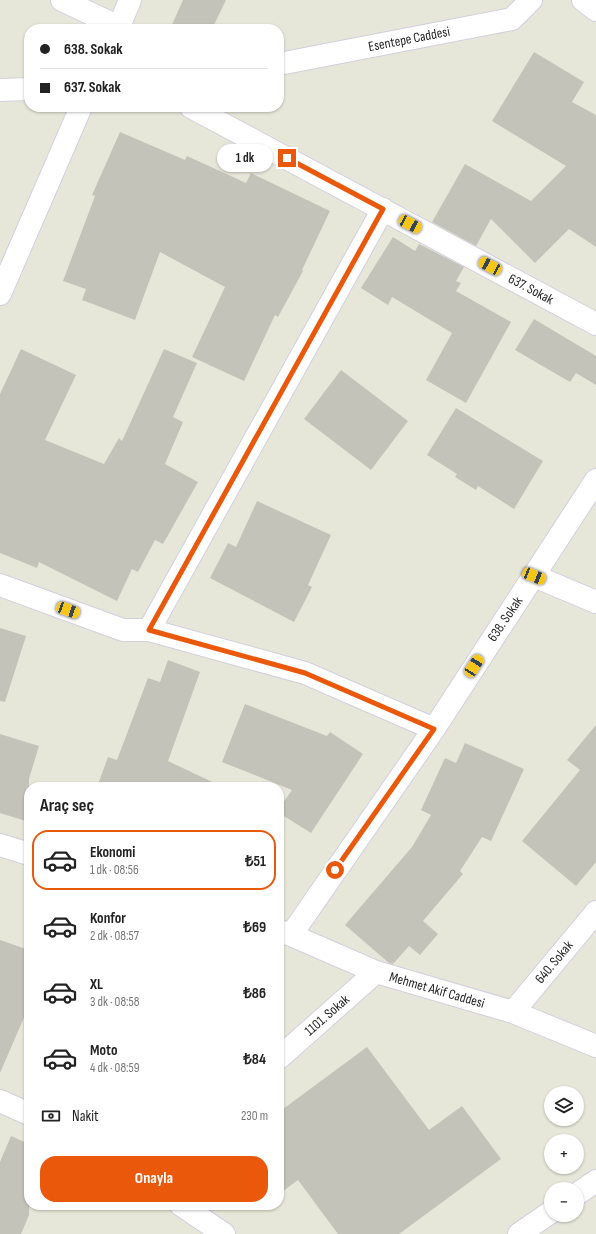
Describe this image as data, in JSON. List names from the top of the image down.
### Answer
{
  "streets": {
    "street": [
      "Esentepe Caddesi",
      "637. Sokak",
      "638. Sokak",
      "640. Sokak",
      "Mehmet Akif Caddesi",
      "1101. Sokak"
    ]
  },
  "crossings": [
    ["638. Sokak", "Mehmet Akif Caddesi"],
    ["640. Sokak", "Mehmet Akif Caddesi"],
    ["Mehmet Akif Caddesi", "1101. Sokak"]
  ],
  "page": {
    "banner": ["638. Sokak", "637. Sokak"],
    "bubble": "1 dk",
    "heading": "Araç seç",
    "list": [
      {
        "name": "Ekonomi",
        "note": "1 dk · 08:56",
        "value": "₺51"
      },
      {
        "name": "Konfor",
        "note": "2 dk · 08:57",
        "value": "₺69"
      },
      {
        "name": "XL",
        "note": "3 dk · 08:58",
        "value": "₺86"
      },
      {
        "name": "Moto",
        "note": "4 dk · 08:59",
        "value": "₺84"
      }
    ],
    "map_buttons": ["+", "−"],
    "pay": ["Nakit", "230 m"],
    "buttons": "Onayla"
  }
}
